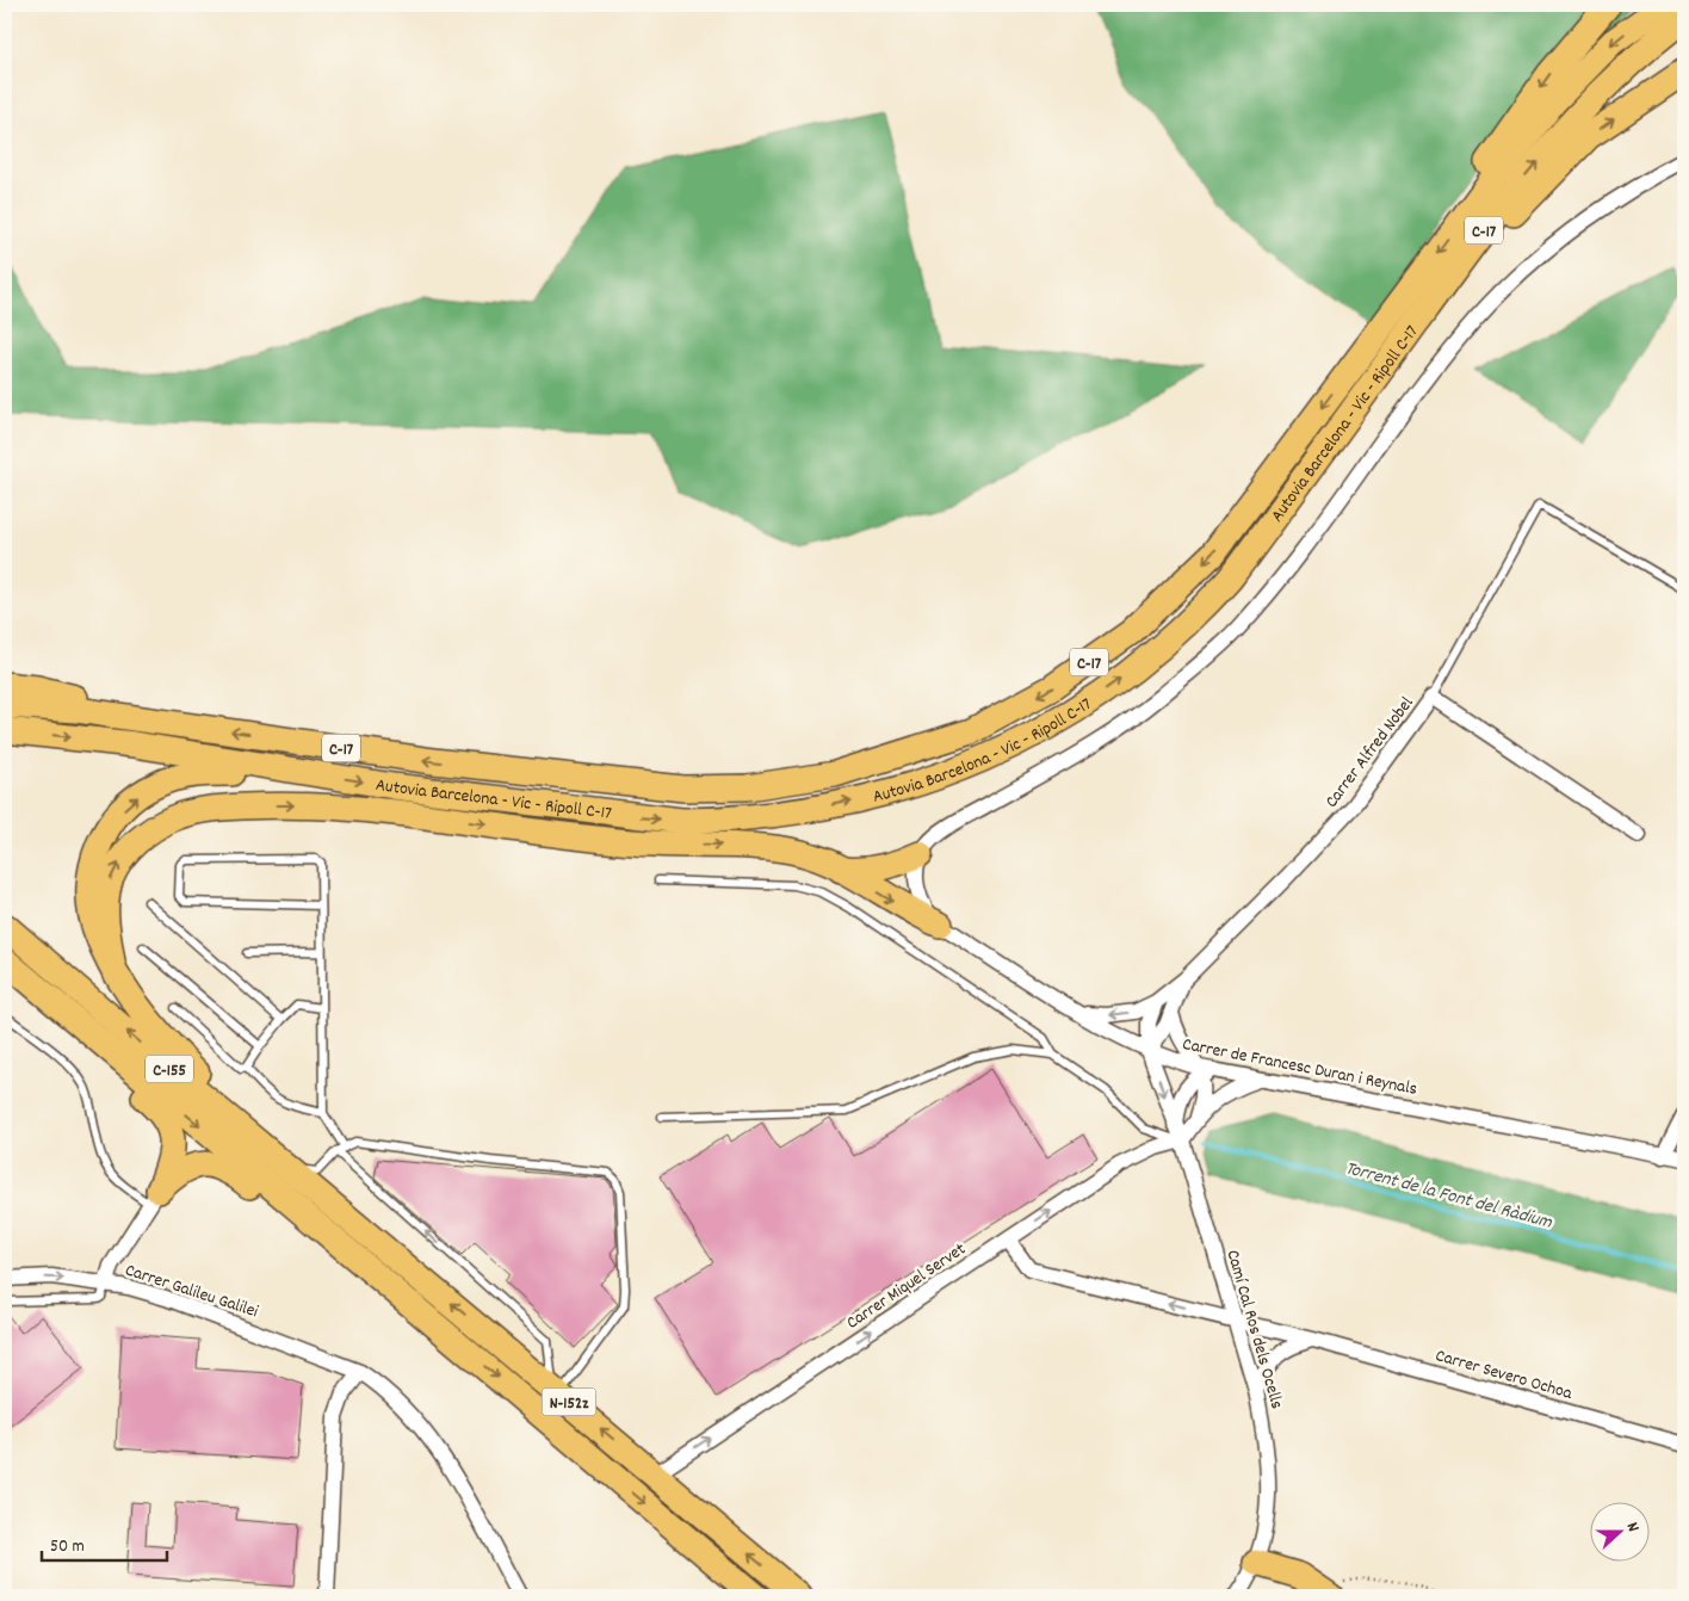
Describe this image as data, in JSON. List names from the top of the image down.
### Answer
{
  "streets": {
    "highway": [
      "C-17",
      "Autovia Barcelona - Vic - Ripoll C-17",
      "C-155",
      "N-152z"
    ],
    "street": [
      "Carrer Alfred Nobel",
      "Carrer de Francesc Duran i Reynals",
      "Carrer Miquel Servet",
      "Carrer Galileu Galilei",
      "Camí Cal Ros dels Ocells",
      "Carrer Severo Ochoa"
    ]
  },
  "crossings": [
    ["Carrer Alfred Nobel", "Carrer de Francesc Duran i Reynals"],
    ["Carrer Alfred Nobel", "Camí Cal Ros dels Ocells"],
    ["Carrer de Francesc Duran i Reynals", "Camí Cal Ros dels Ocells"],
    ["C-155", "N-152z"],
    ["Carrer Miquel Servet", "Camí Cal Ros dels Ocells"],
    ["Carrer Miquel Servet", "Carrer Severo Ochoa"],
    ["Carrer Miquel Servet", "N-152z"],
    ["Camí Cal Ros dels Ocells", "Carrer Severo Ochoa"]
  ],
  "one_way": ["Carrer Miquel Servet"],
  "water": ["Torrent de la Font del Ràdium"],
  "scale_bar": "50 m",
  "north": "right"
}
